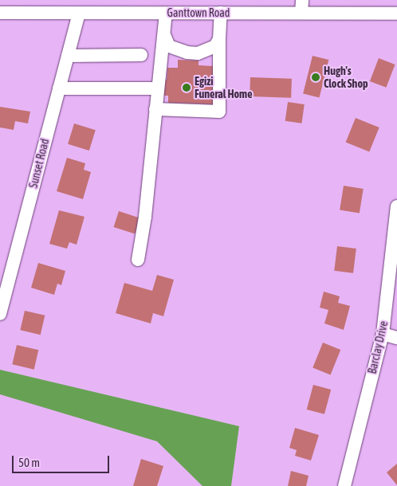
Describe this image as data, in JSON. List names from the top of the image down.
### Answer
{
  "streets": {
    "street": ["Ganttown Road", "Sunset Road", "Barclay Drive"]
  },
  "crossings": [
    ["Ganttown Road", "Sunset Road"]
  ],
  "places": ["Hugh's Clock Shop", "Egizi Funeral Home"],
  "scale_bar": "50 m"
}
